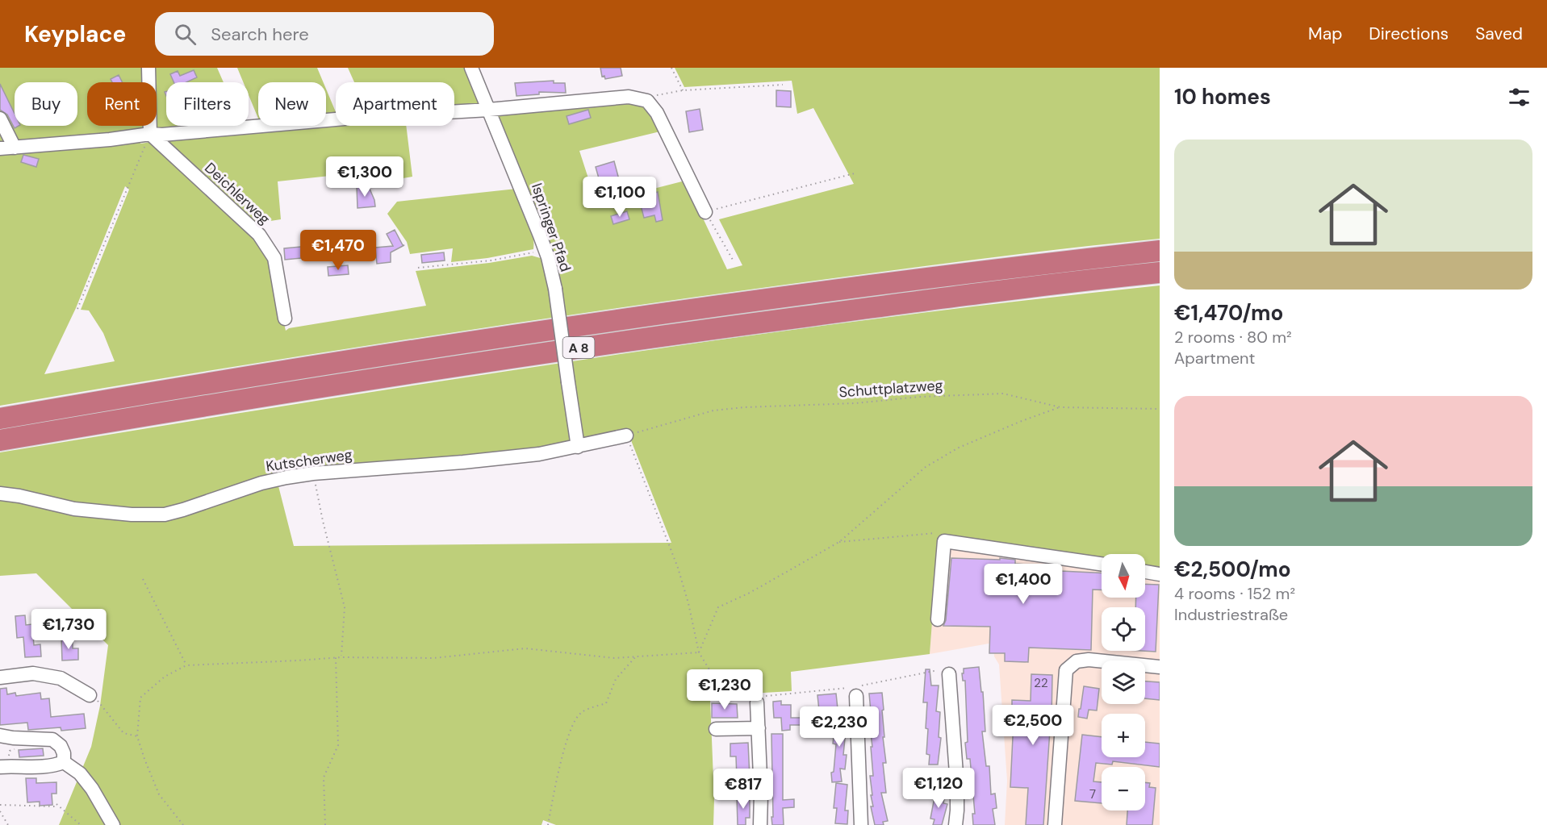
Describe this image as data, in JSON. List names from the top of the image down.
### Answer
{
  "streets": {
    "highway": ["A 8"],
    "street": ["Deichlerweg", "Ispringer Pfad", "Kutscherweg"],
    "path": ["Schuttplatzweg"]
  },
  "crossings": [
    ["Ispringer Pfad", "Kutscherweg"],
    ["Schuttplatzweg", "Kutscherweg"]
  ],
  "house_numbers": ["22", "7"],
  "north": "bottom",
  "page": {
    "header": "Keyplace",
    "search": "Search here",
    "nav": ["Map", "Directions", "Saved"],
    "heading": "10 homes",
    "chip": [
      "Buy",
      "Rent",
      "Filters",
      "New",
      "Apartment"
    ],
    "list": [
      {
        "name": "€1,470/mo",
        "note": "2 rooms · 80 m² · Apartment"
      },
      {
        "name": "€2,500/mo",
        "note": "4 rooms · 152 m² · Industriestraße"
      }
    ],
    "price": [
      "€1,300",
      "€1,100",
      "€1,470",
      "€1,400",
      "€1,730",
      "€1,230",
      "€2,500",
      "€2,230",
      "€1,120",
      "€817"
    ],
    "map_buttons": ["+", "−"]
  }
}
